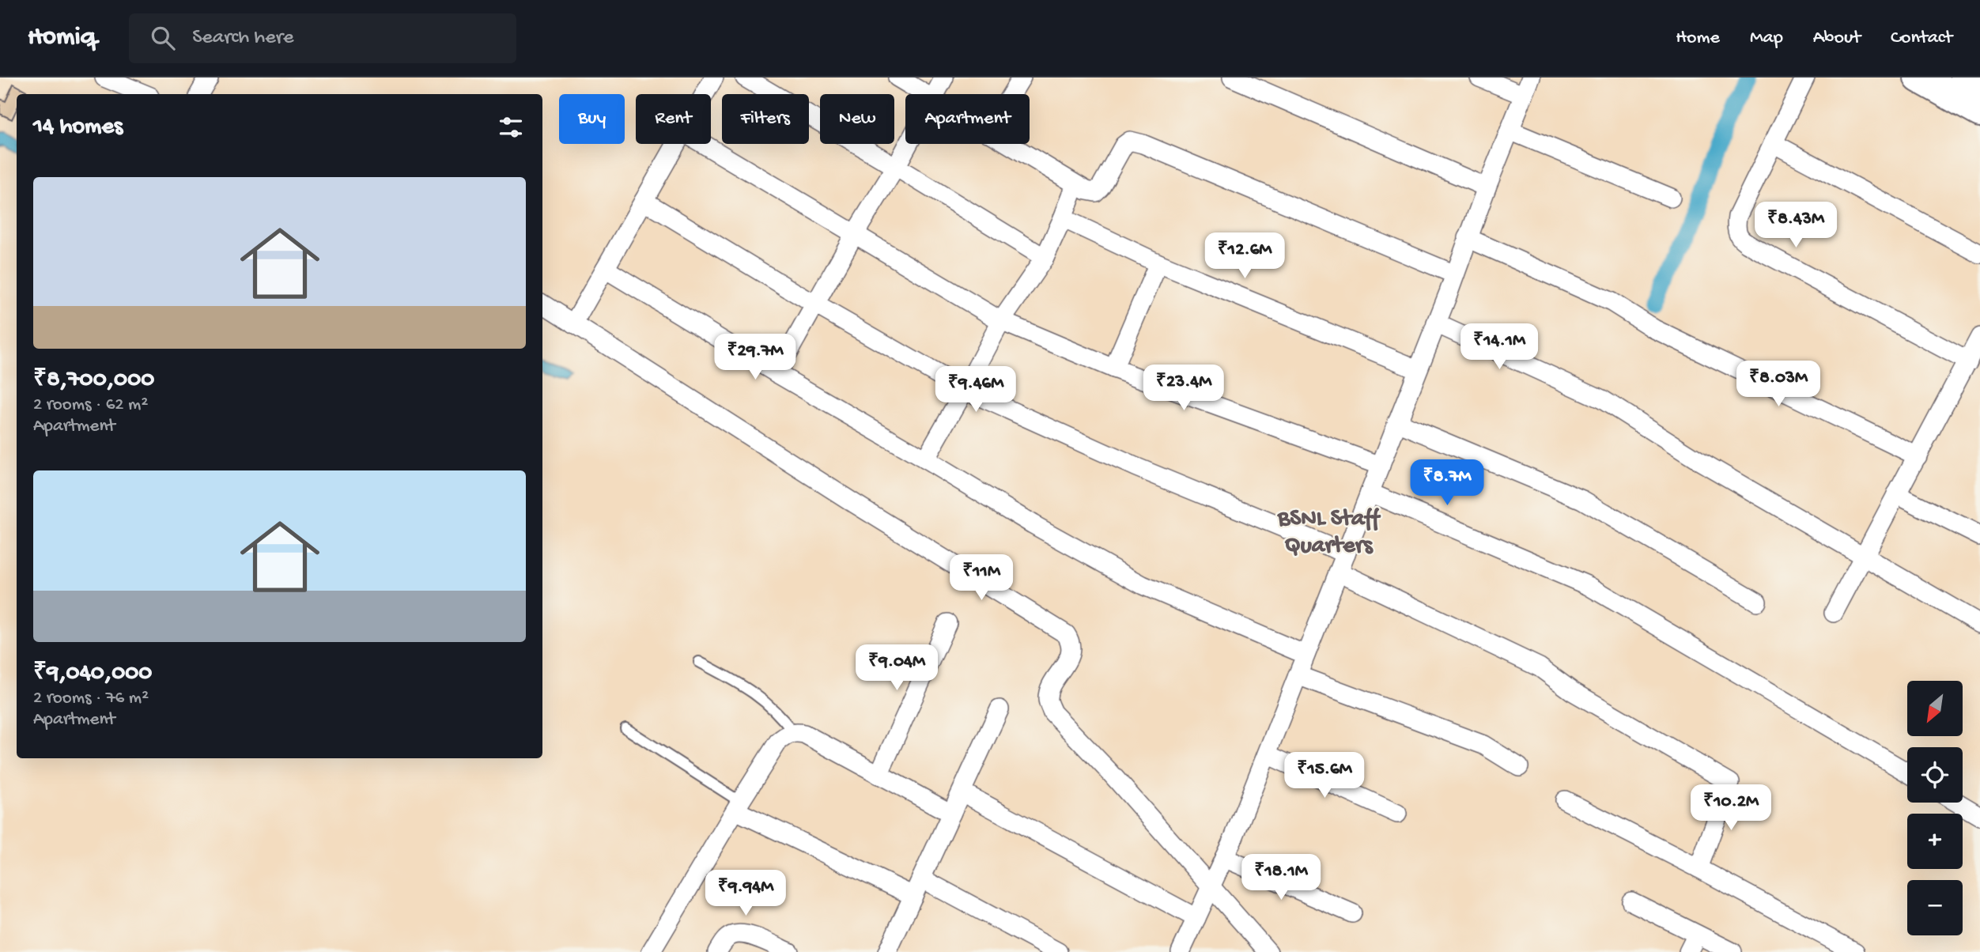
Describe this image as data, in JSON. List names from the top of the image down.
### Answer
{
  "districts": ["BSNL Staff Quarters"],
  "north": "bottom left",
  "page": {
    "header": "Homiq",
    "search": "Search here",
    "nav": [
      "Home",
      "Map",
      "About",
      "Contact"
    ],
    "chip": [
      "Buy",
      "Rent",
      "Filters",
      "New",
      "Apartment"
    ],
    "heading": "14 homes",
    "list": [
      {
        "name": "₹8,700,000",
        "note": "2 rooms · 62 m² · Apartment"
      },
      {
        "name": "₹9,040,000",
        "note": "2 rooms · 76 m² · Apartment"
      }
    ],
    "price": [
      "₹8.43M",
      "₹12.6M",
      "₹14.1M",
      "₹29.7M",
      "₹8.03M",
      "₹23.4M",
      "₹9.46M",
      "₹8.7M",
      "₹11M",
      "₹9.04M",
      "₹15.6M",
      "₹10.2M",
      "₹18.1M",
      "₹9.94M"
    ],
    "map_buttons": ["+", "−"]
  }
}
